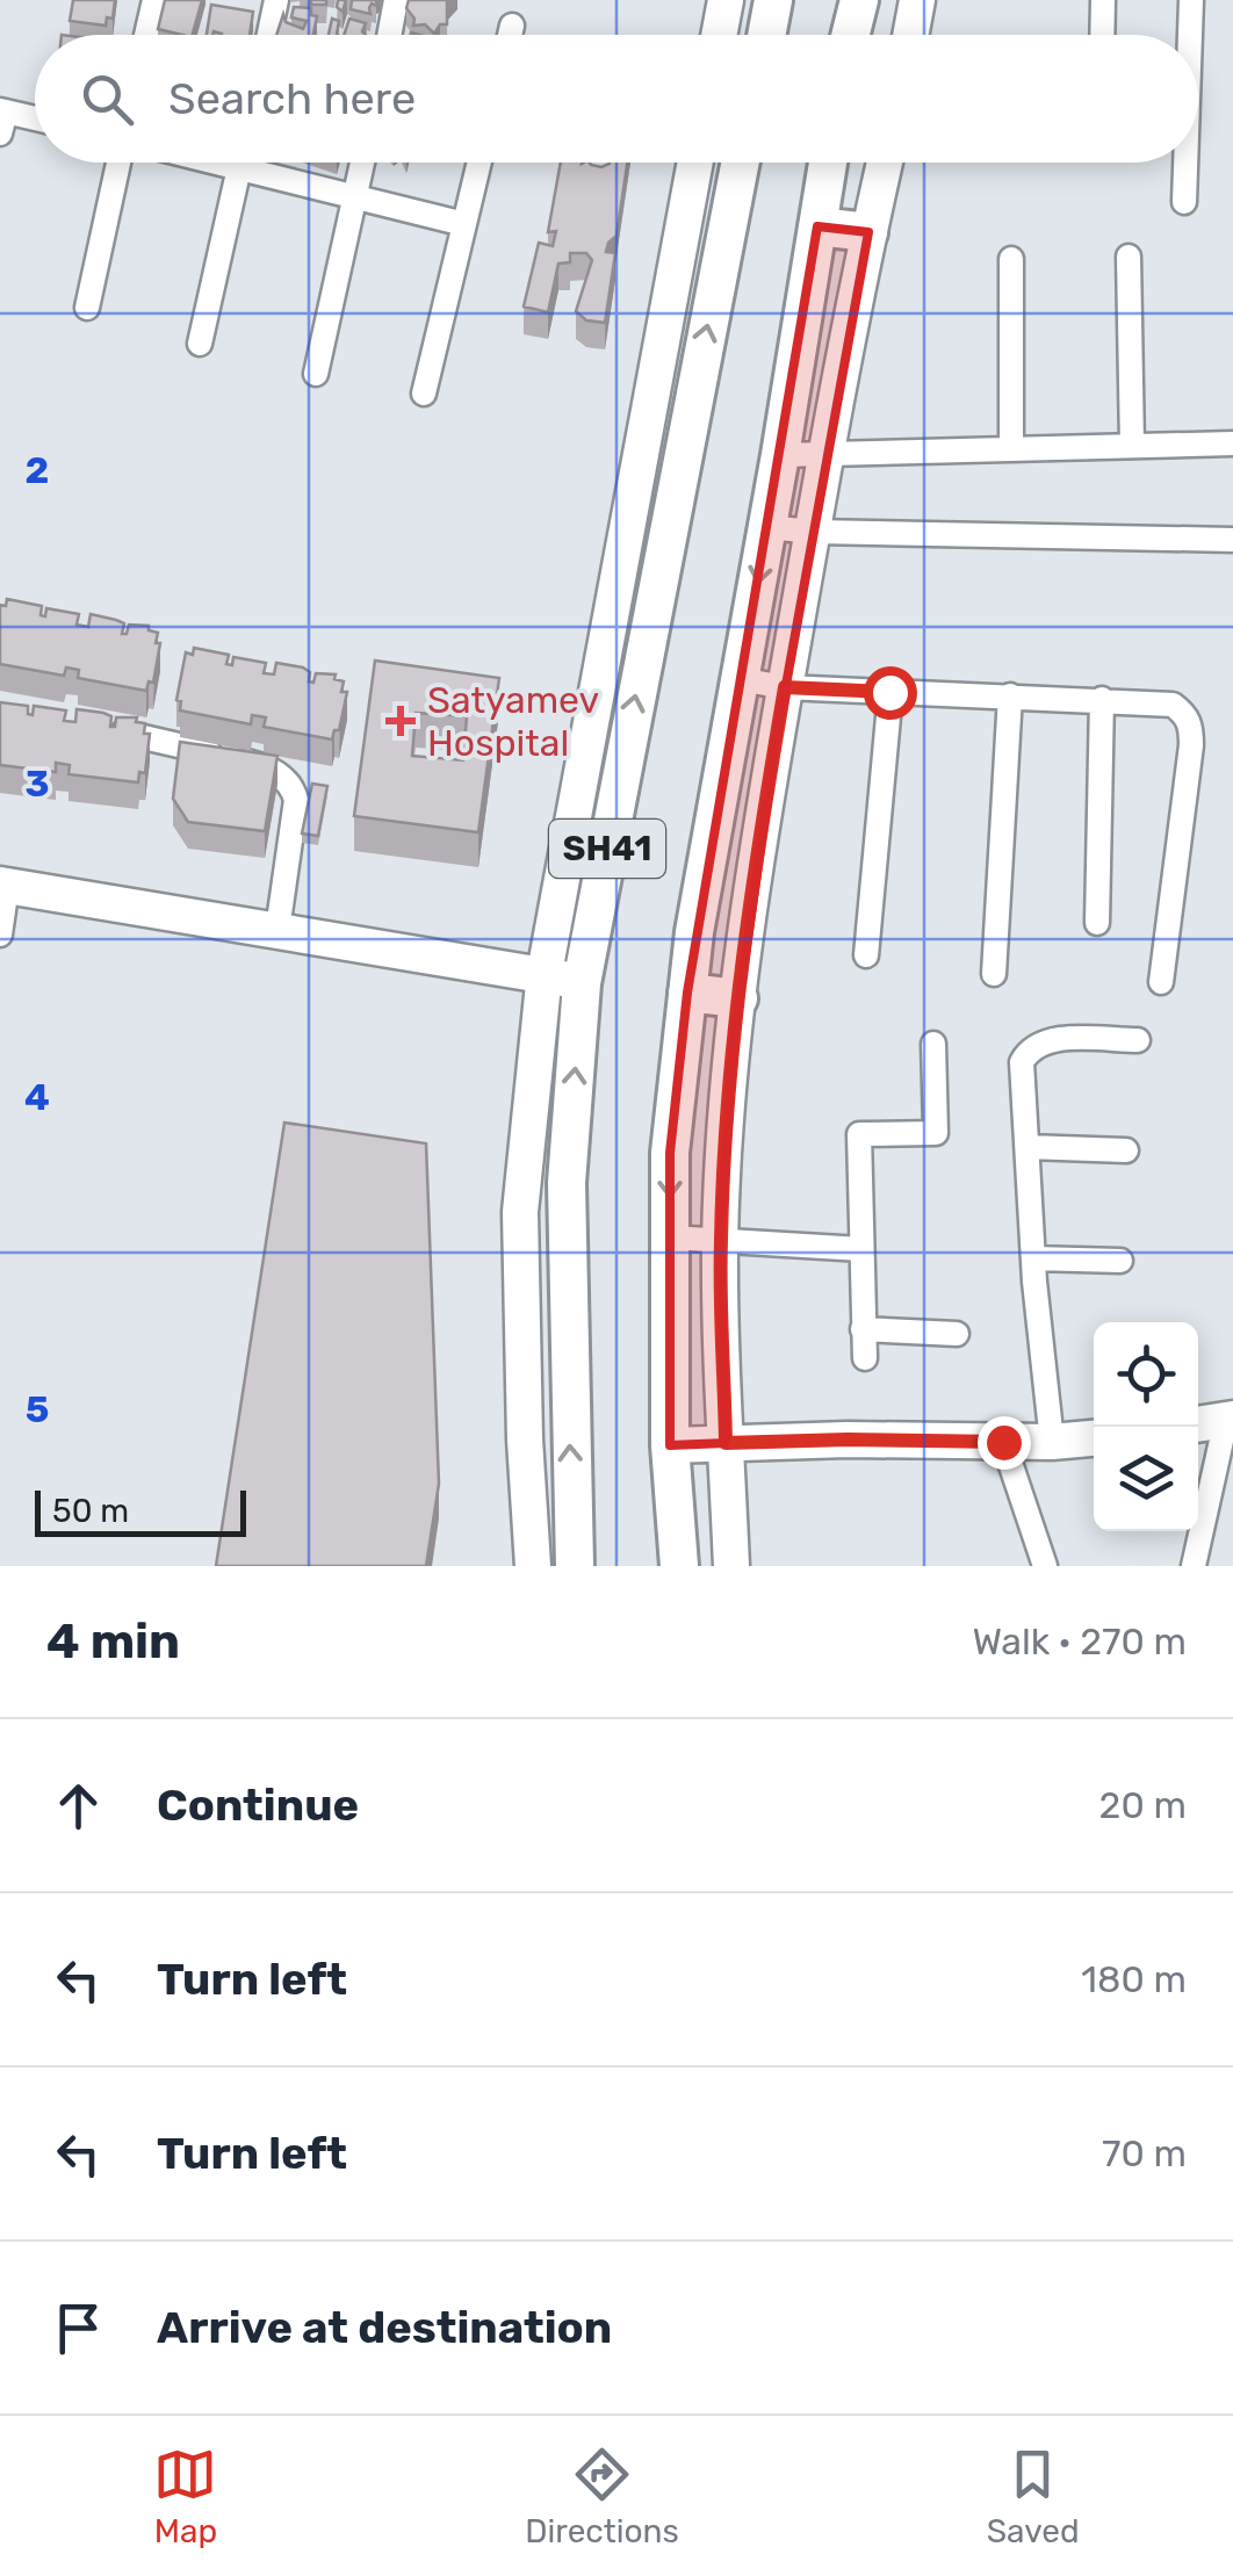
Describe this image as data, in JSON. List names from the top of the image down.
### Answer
{
  "streets": {
    "main road": ["SH41"]
  },
  "places": {
    "health": ["Satyamev Hospital"]
  },
  "scale_bar": "50 m",
  "page": {
    "search": "Search here",
    "scale": "50 m",
    "heading": ["4 min", "Walk · 270 m"],
    "list": [
      ["Continue", "20 m"],
      ["Turn left", "180 m"],
      ["Turn left", "70 m"],
      "Arrive at destination"
    ],
    "nav": ["Map", "Directions", "Saved"]
  },
  "grid": {
    "rows": [
      "2",
      "3",
      "4",
      "5"
    ]
  }
}
